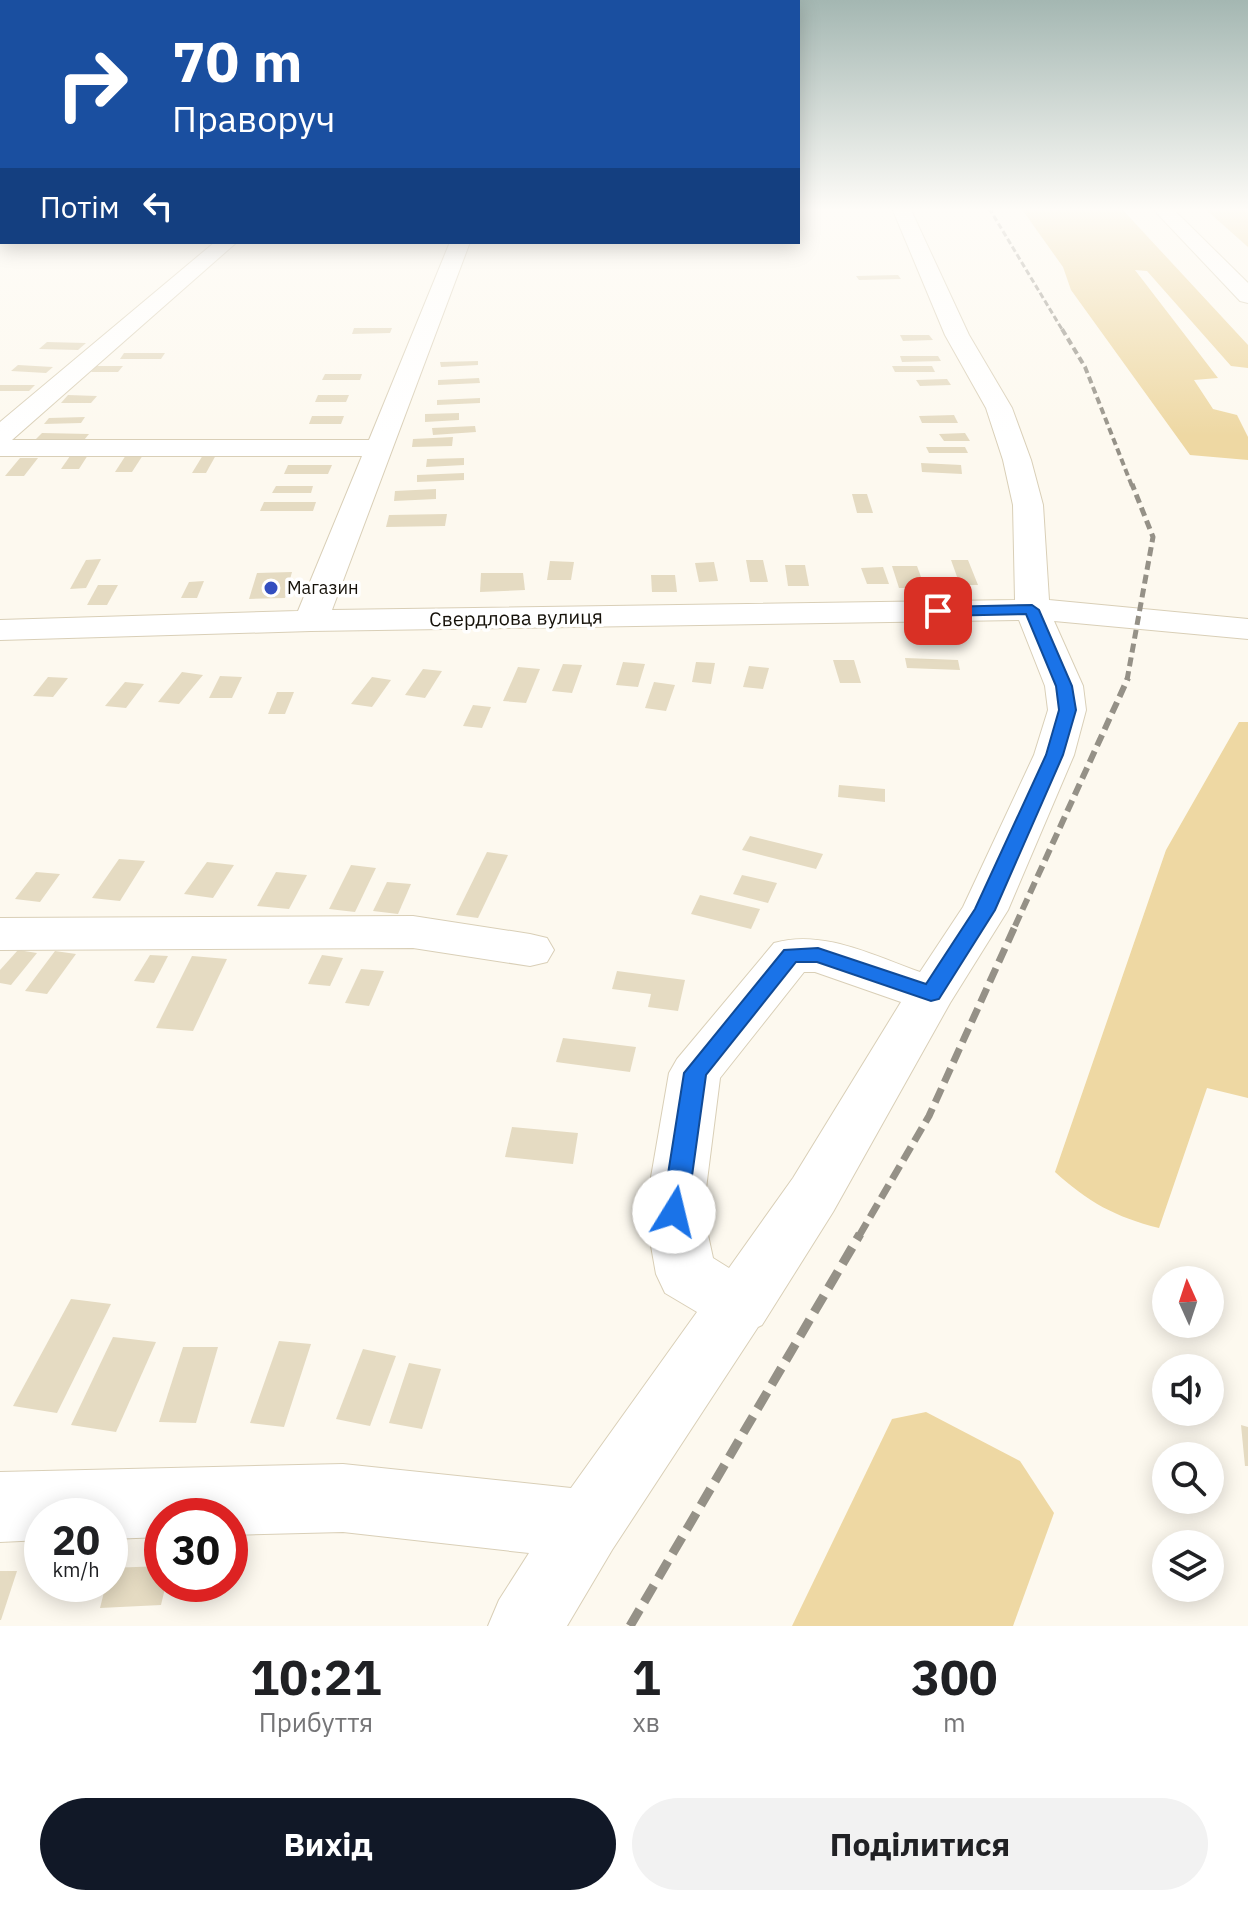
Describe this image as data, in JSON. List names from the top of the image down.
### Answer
{
  "streets": {
    "street": ["Свердлова вулиця"]
  },
  "places": ["Mагазин"],
  "north": "top",
  "page": {
    "turn": ["70 m", "Праворуч"],
    "then": "Потім",
    "speed": "20 km/h",
    "limit": "30",
    "eta": [
      "10:21",
      "Прибуття",
      "1",
      "хв",
      "300",
      "m"
    ],
    "buttons": ["Вихід", "Поділитися"]
  }
}
